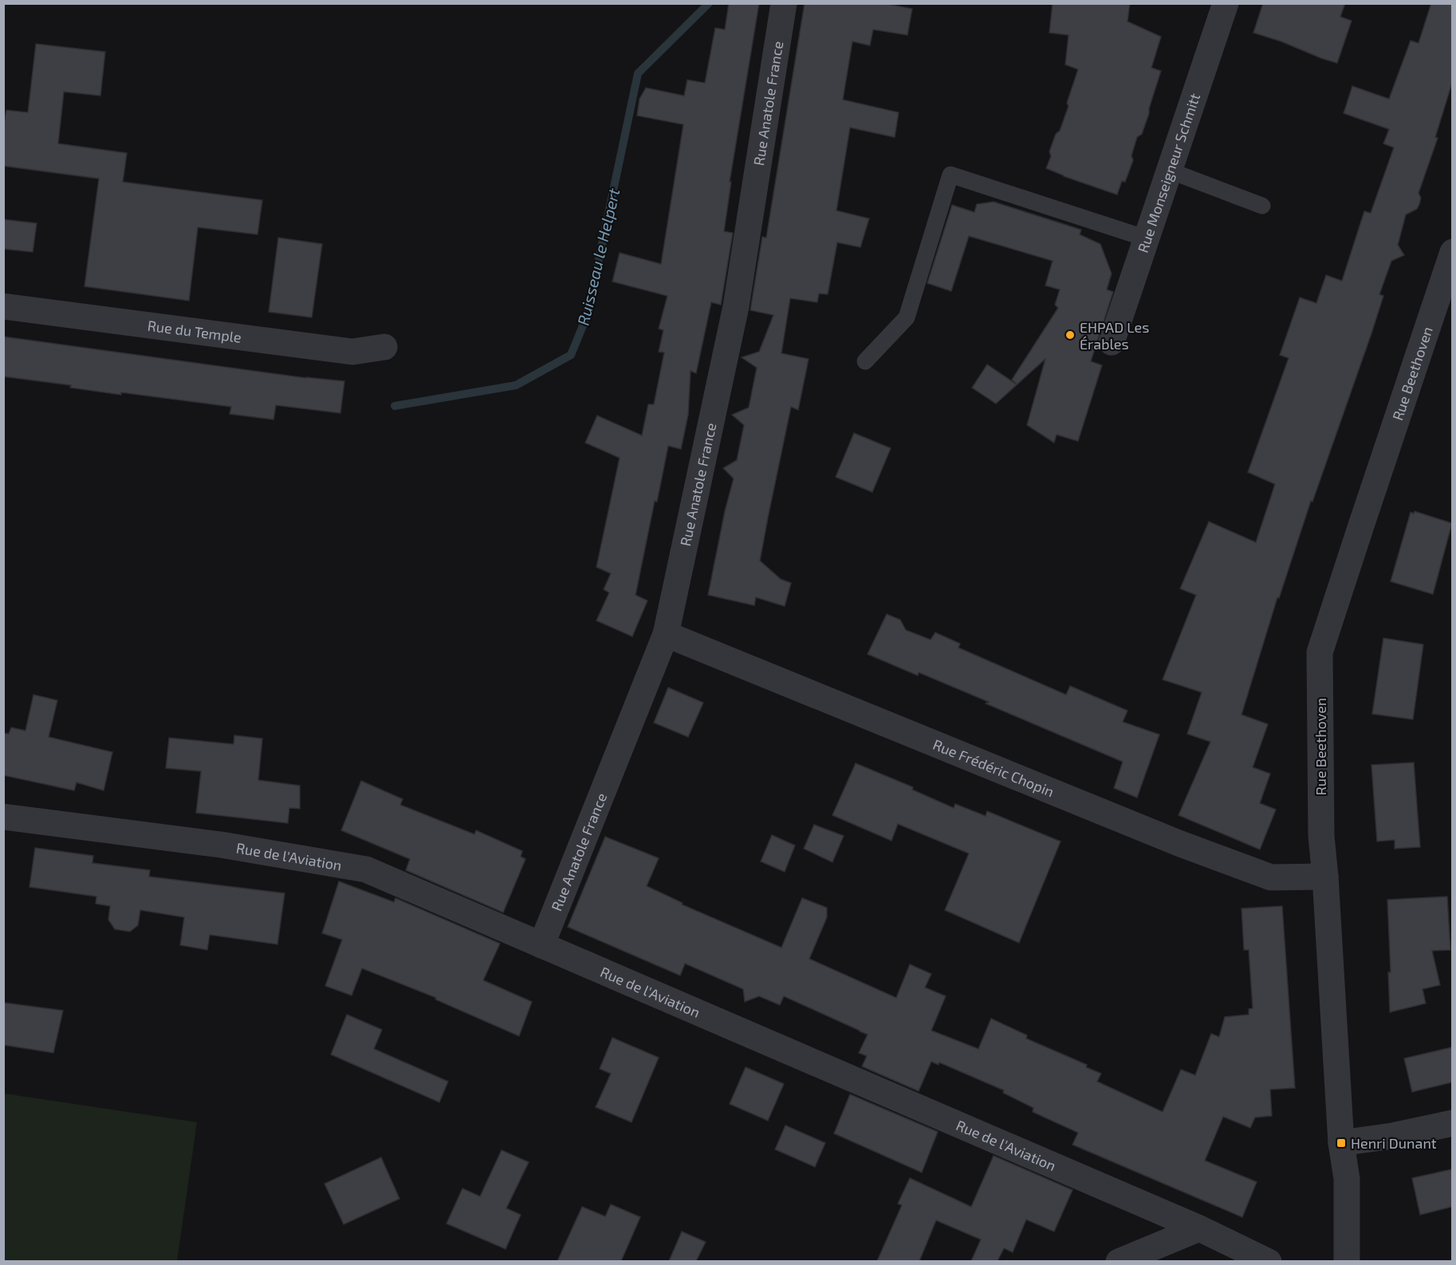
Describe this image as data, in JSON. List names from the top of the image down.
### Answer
{
  "streets": {
    "street": [
      "Rue Anatole France",
      "Rue Monseigneur Schmitt",
      "Rue du Temple",
      "Rue Beethoven",
      "Rue Frédéric Chopin",
      "Rue de l'Aviation"
    ]
  },
  "crossings": [
    ["Rue Anatole France", "Rue Frédéric Chopin"],
    ["Rue Anatole France", "Rue de l'Aviation"],
    ["Rue Beethoven", "Rue Frédéric Chopin"]
  ],
  "water": ["Ruisseau le Helpert"],
  "places": {
    "other": ["EHPAD Les Érables"],
    "transit": ["Henri Dunant"]
  }
}
